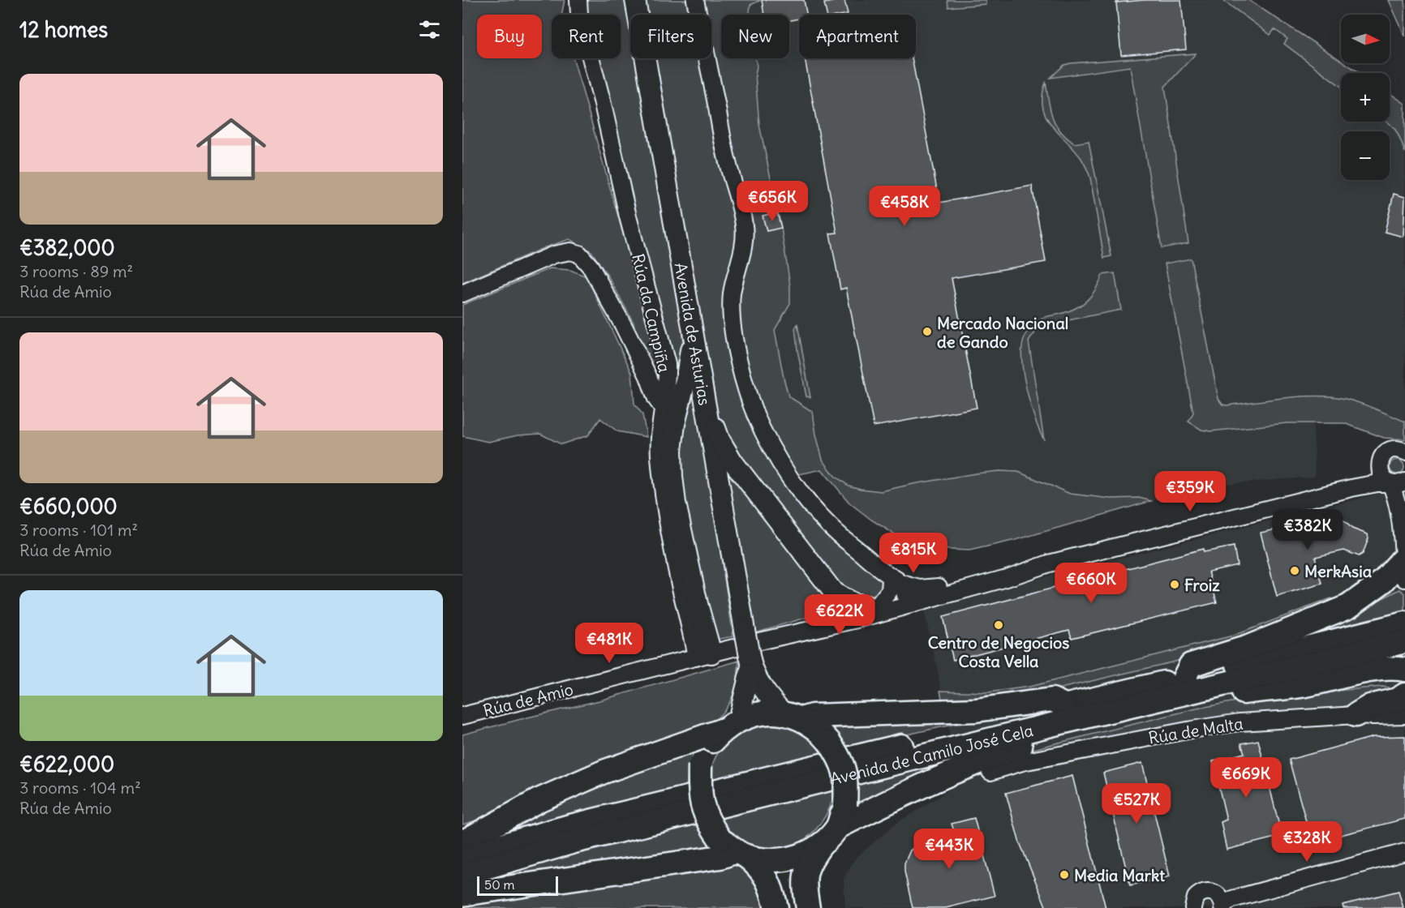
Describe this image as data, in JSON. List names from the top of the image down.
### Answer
{
  "streets": {
    "highway": ["Avenida de Camilo José Cela"],
    "main road": ["Avenida de Asturias"],
    "street": ["Rúa da Campiña", "Rúa de Amio", "Rúa de Malta"]
  },
  "crossings": [
    ["Rúa da Campiña", "Rúa de Amio"]
  ],
  "places": [
    "Mercado Nacional de Gando",
    "MerkAsia",
    "Froiz",
    "Centro de Negocios Costa Vella",
    "Media Markt"
  ],
  "scale_bar": "50 m",
  "north": "right",
  "page": {
    "heading": "12 homes",
    "map_buttons": ["+", "−"],
    "chip": [
      "Buy",
      "Rent",
      "Filters",
      "New",
      "Apartment"
    ],
    "list": [
      {
        "name": "€382,000",
        "note": "3 rooms · 89 m² · Rúa de Amio"
      },
      {
        "name": "€660,000",
        "note": "3 rooms · 101 m² · Rúa de Amio"
      },
      {
        "name": "€622,000",
        "note": "3 rooms · 104 m² · Rúa de Amio"
      }
    ],
    "price": [
      "€656K",
      "€458K",
      "€359K",
      "€382K",
      "€815K",
      "€660K",
      "€622K",
      "€481K",
      "€669K",
      "€527K",
      "€328K",
      "€443K"
    ],
    "scale": "50 m"
  }
}
